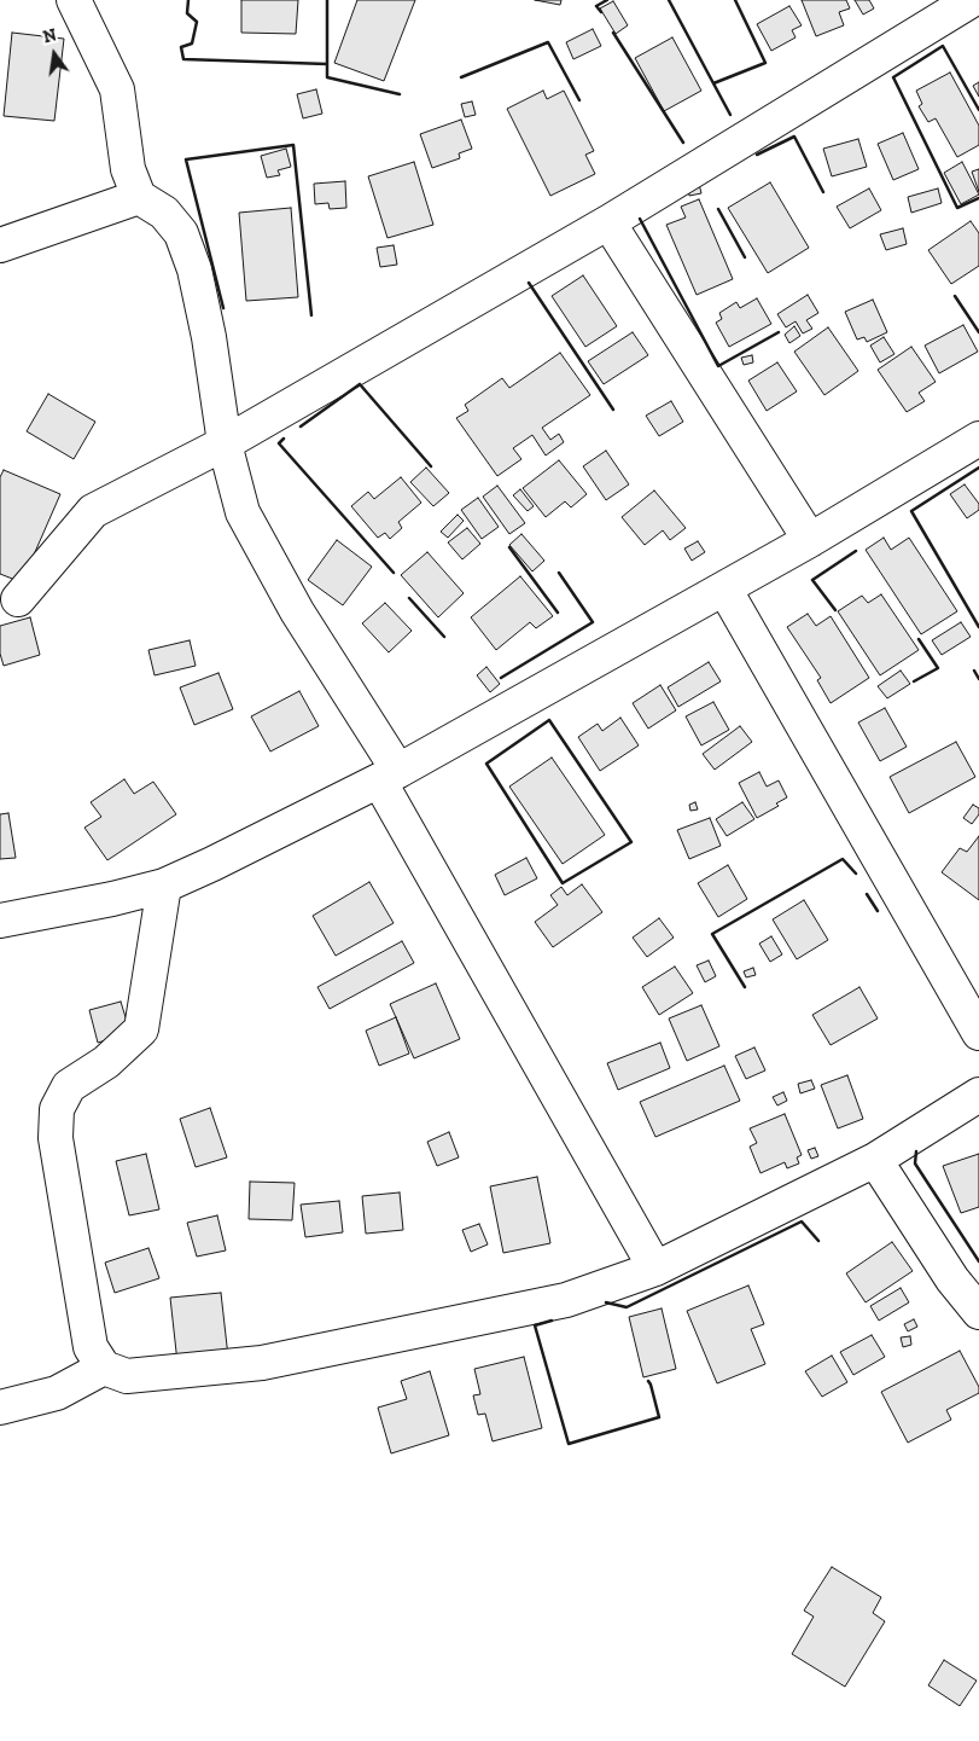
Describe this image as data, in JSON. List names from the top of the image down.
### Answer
{
  "north": "top"
}
